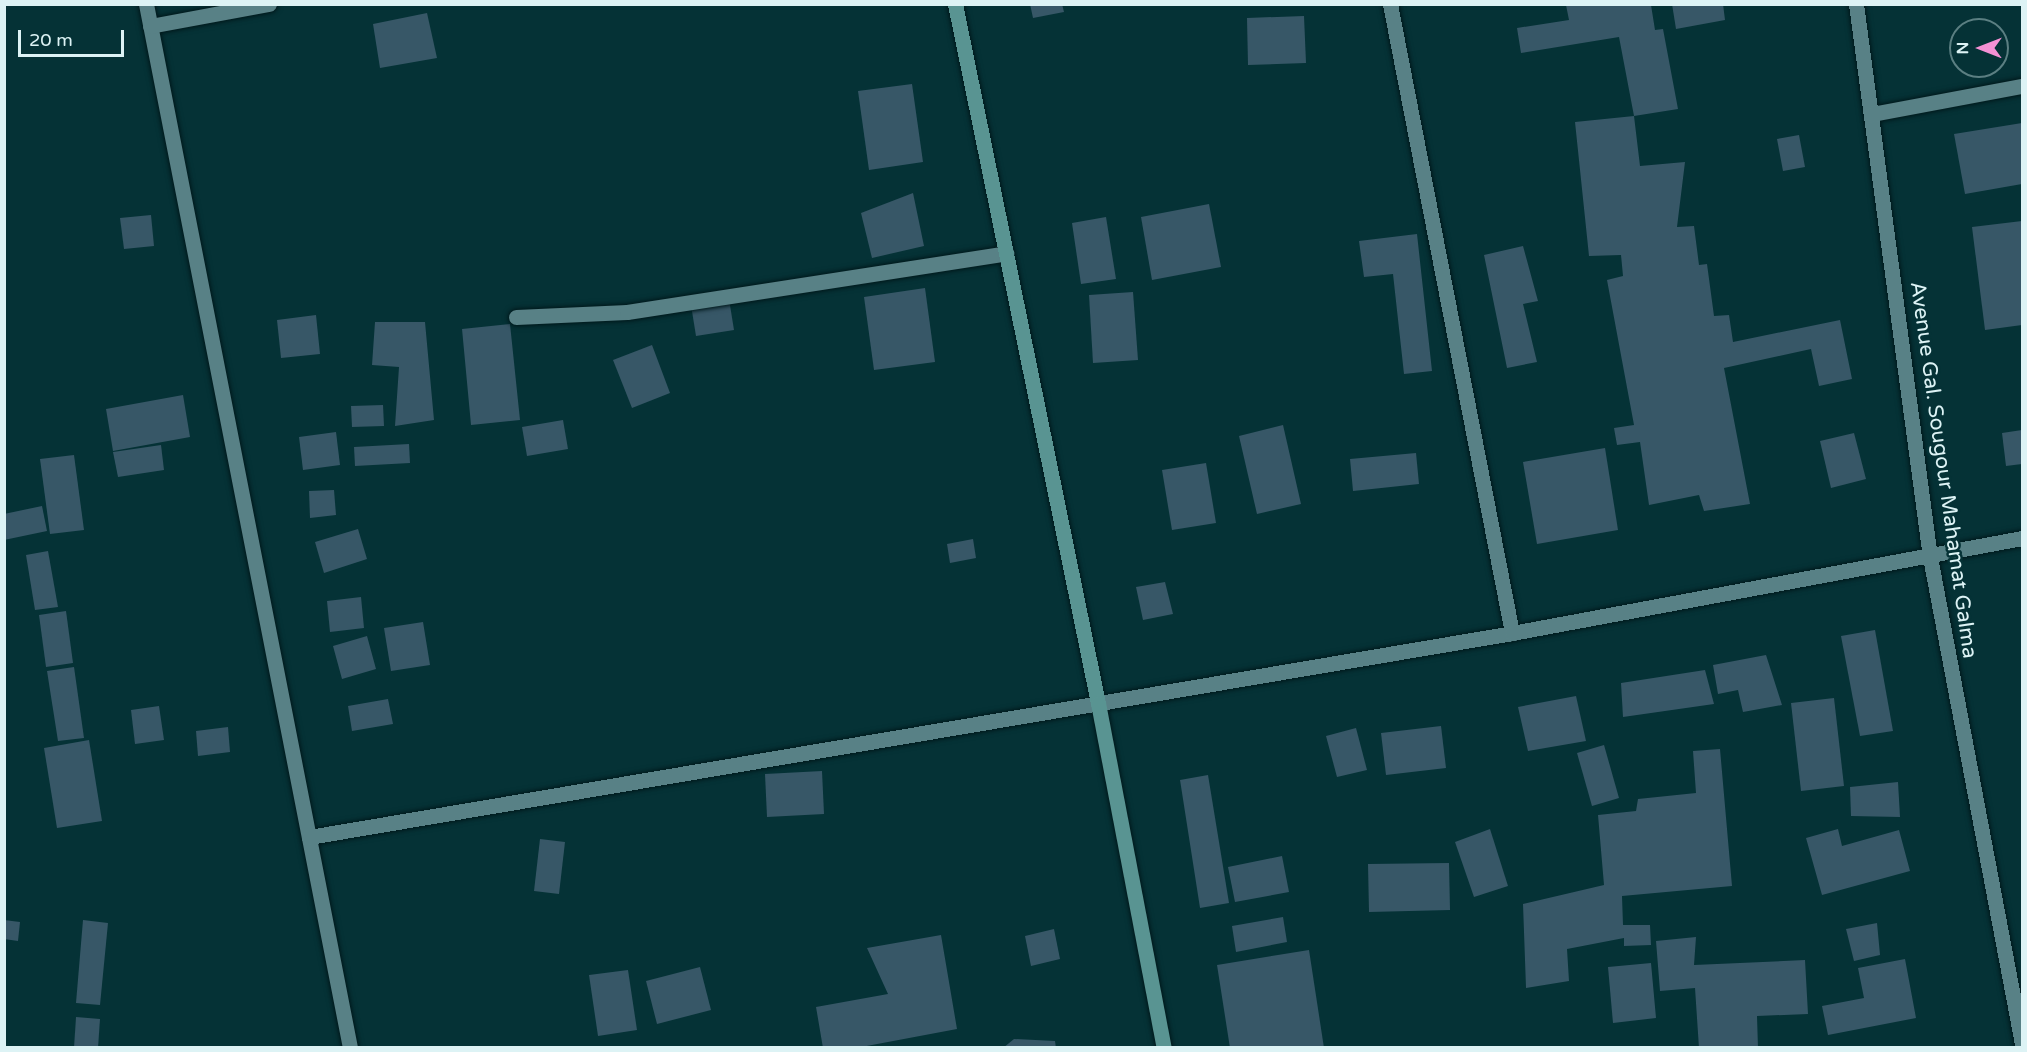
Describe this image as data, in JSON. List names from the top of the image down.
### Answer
{
  "streets": {
    "street": ["Avenue Gal. Sougour Mahamat Galma"]
  },
  "scale_bar": "20 m",
  "north": "left"
}
